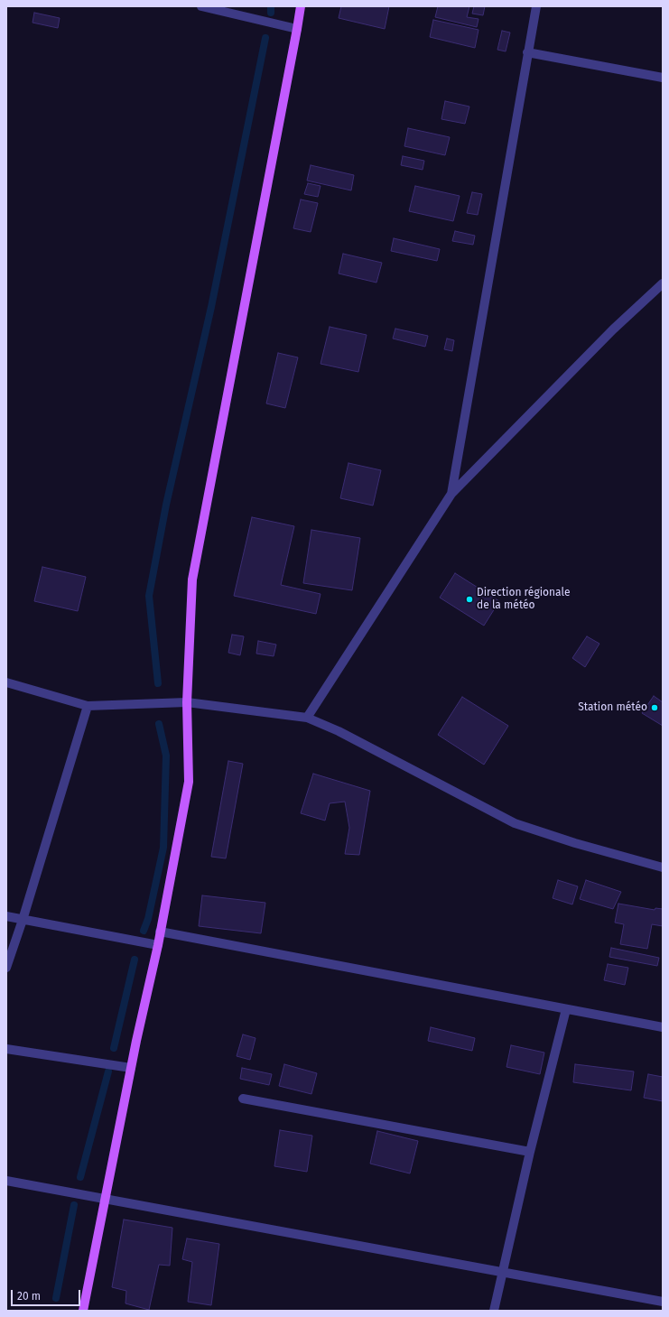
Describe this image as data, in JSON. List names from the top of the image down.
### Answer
{
  "places": ["Direction régionale de la météo", "Station météo"],
  "scale_bar": "20 m"
}
